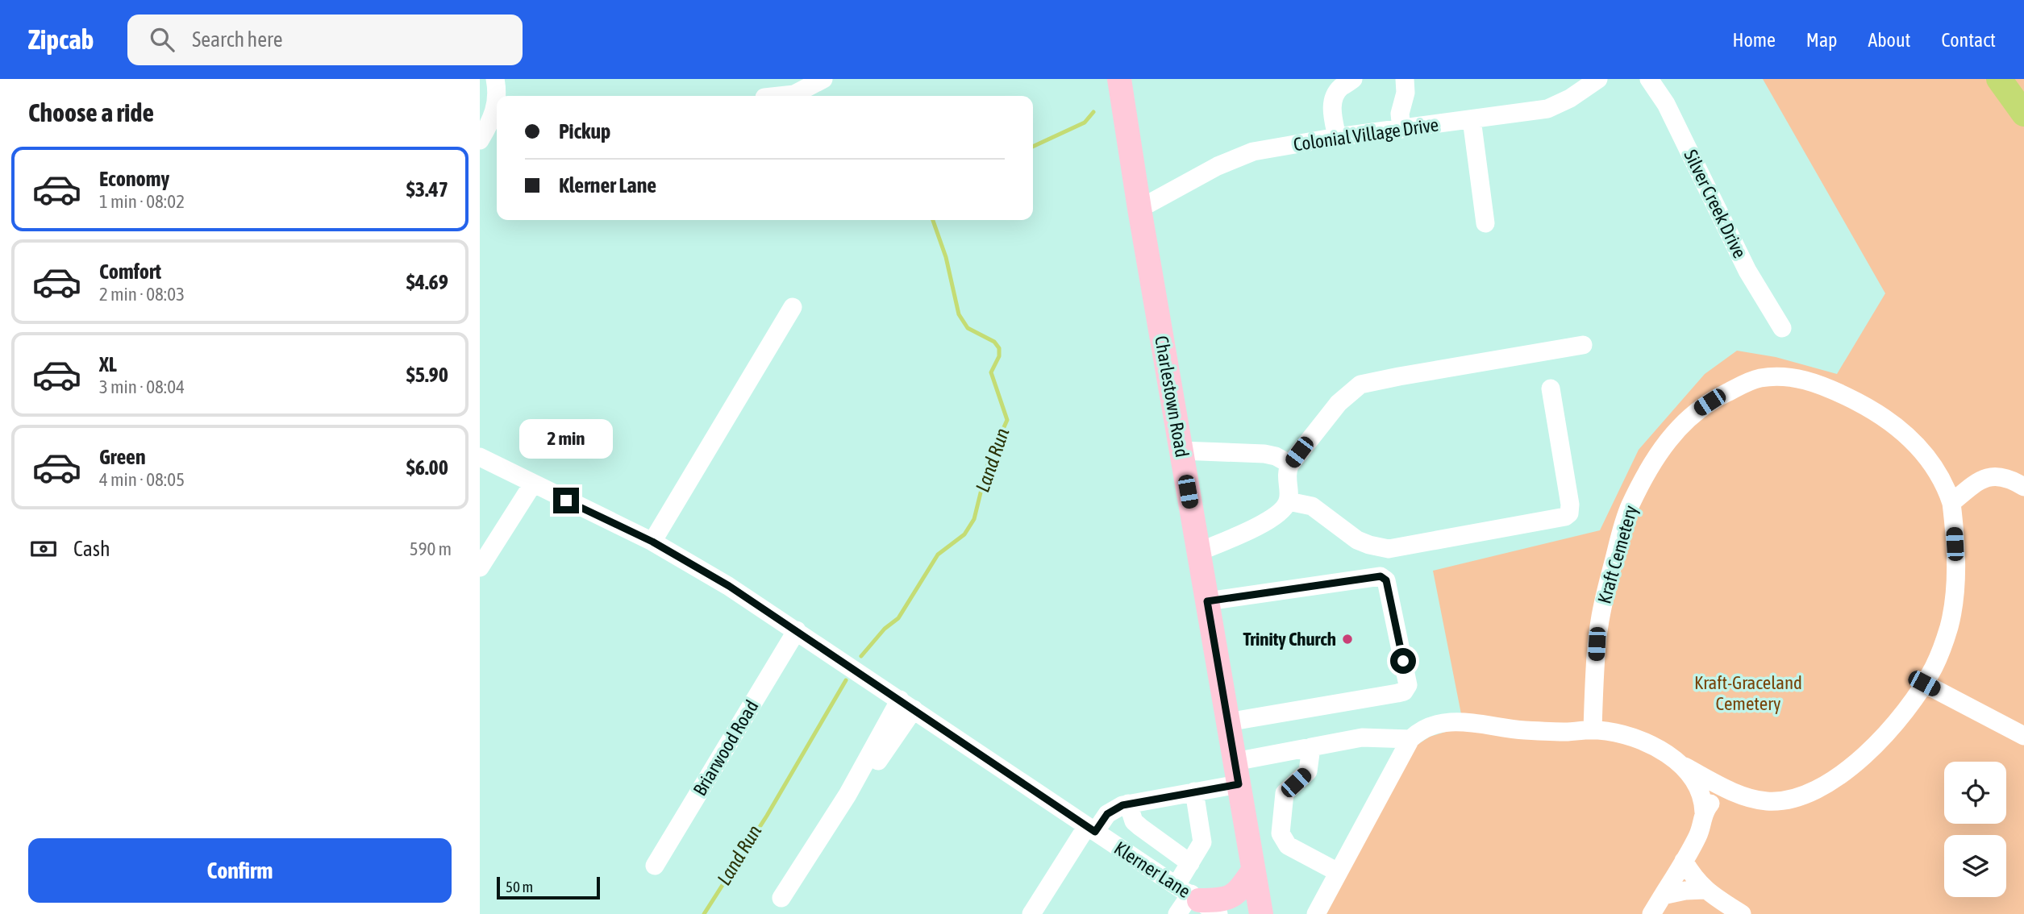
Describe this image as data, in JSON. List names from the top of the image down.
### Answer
{
  "streets": {
    "main road": ["Charlestown Road"],
    "street": [
      "Colonial Village Drive",
      "Silver Creek Drive",
      "Kraft Cemetery",
      "Briarwood Road",
      "Klerner Lane"
    ]
  },
  "crossings": [
    ["Colonial Village Drive", "Charlestown Road"],
    ["Briarwood Road", "Klerner Lane"]
  ],
  "water": ["Land Run"],
  "parks": ["Kraft-Graceland Cemetery"],
  "places": ["Trinity Church"],
  "scale_bar": "50 m",
  "page": {
    "header": "Zipcab",
    "search": "Search here",
    "nav": [
      "Home",
      "Map",
      "About",
      "Contact"
    ],
    "heading": "Choose a ride",
    "banner": ["Pickup", "Klerner Lane"],
    "list": [
      {
        "name": "Economy",
        "note": "1 min · 08:02",
        "value": "$3.47"
      },
      {
        "name": "Comfort",
        "note": "2 min · 08:03",
        "value": "$4.69"
      },
      {
        "name": "XL",
        "note": "3 min · 08:04",
        "value": "$5.90"
      },
      {
        "name": "Green",
        "note": "4 min · 08:05",
        "value": "$6.00"
      }
    ],
    "bubble": "2 min",
    "pay": ["Cash", "590 m"],
    "buttons": "Confirm",
    "scale": "50 m"
  }
}
